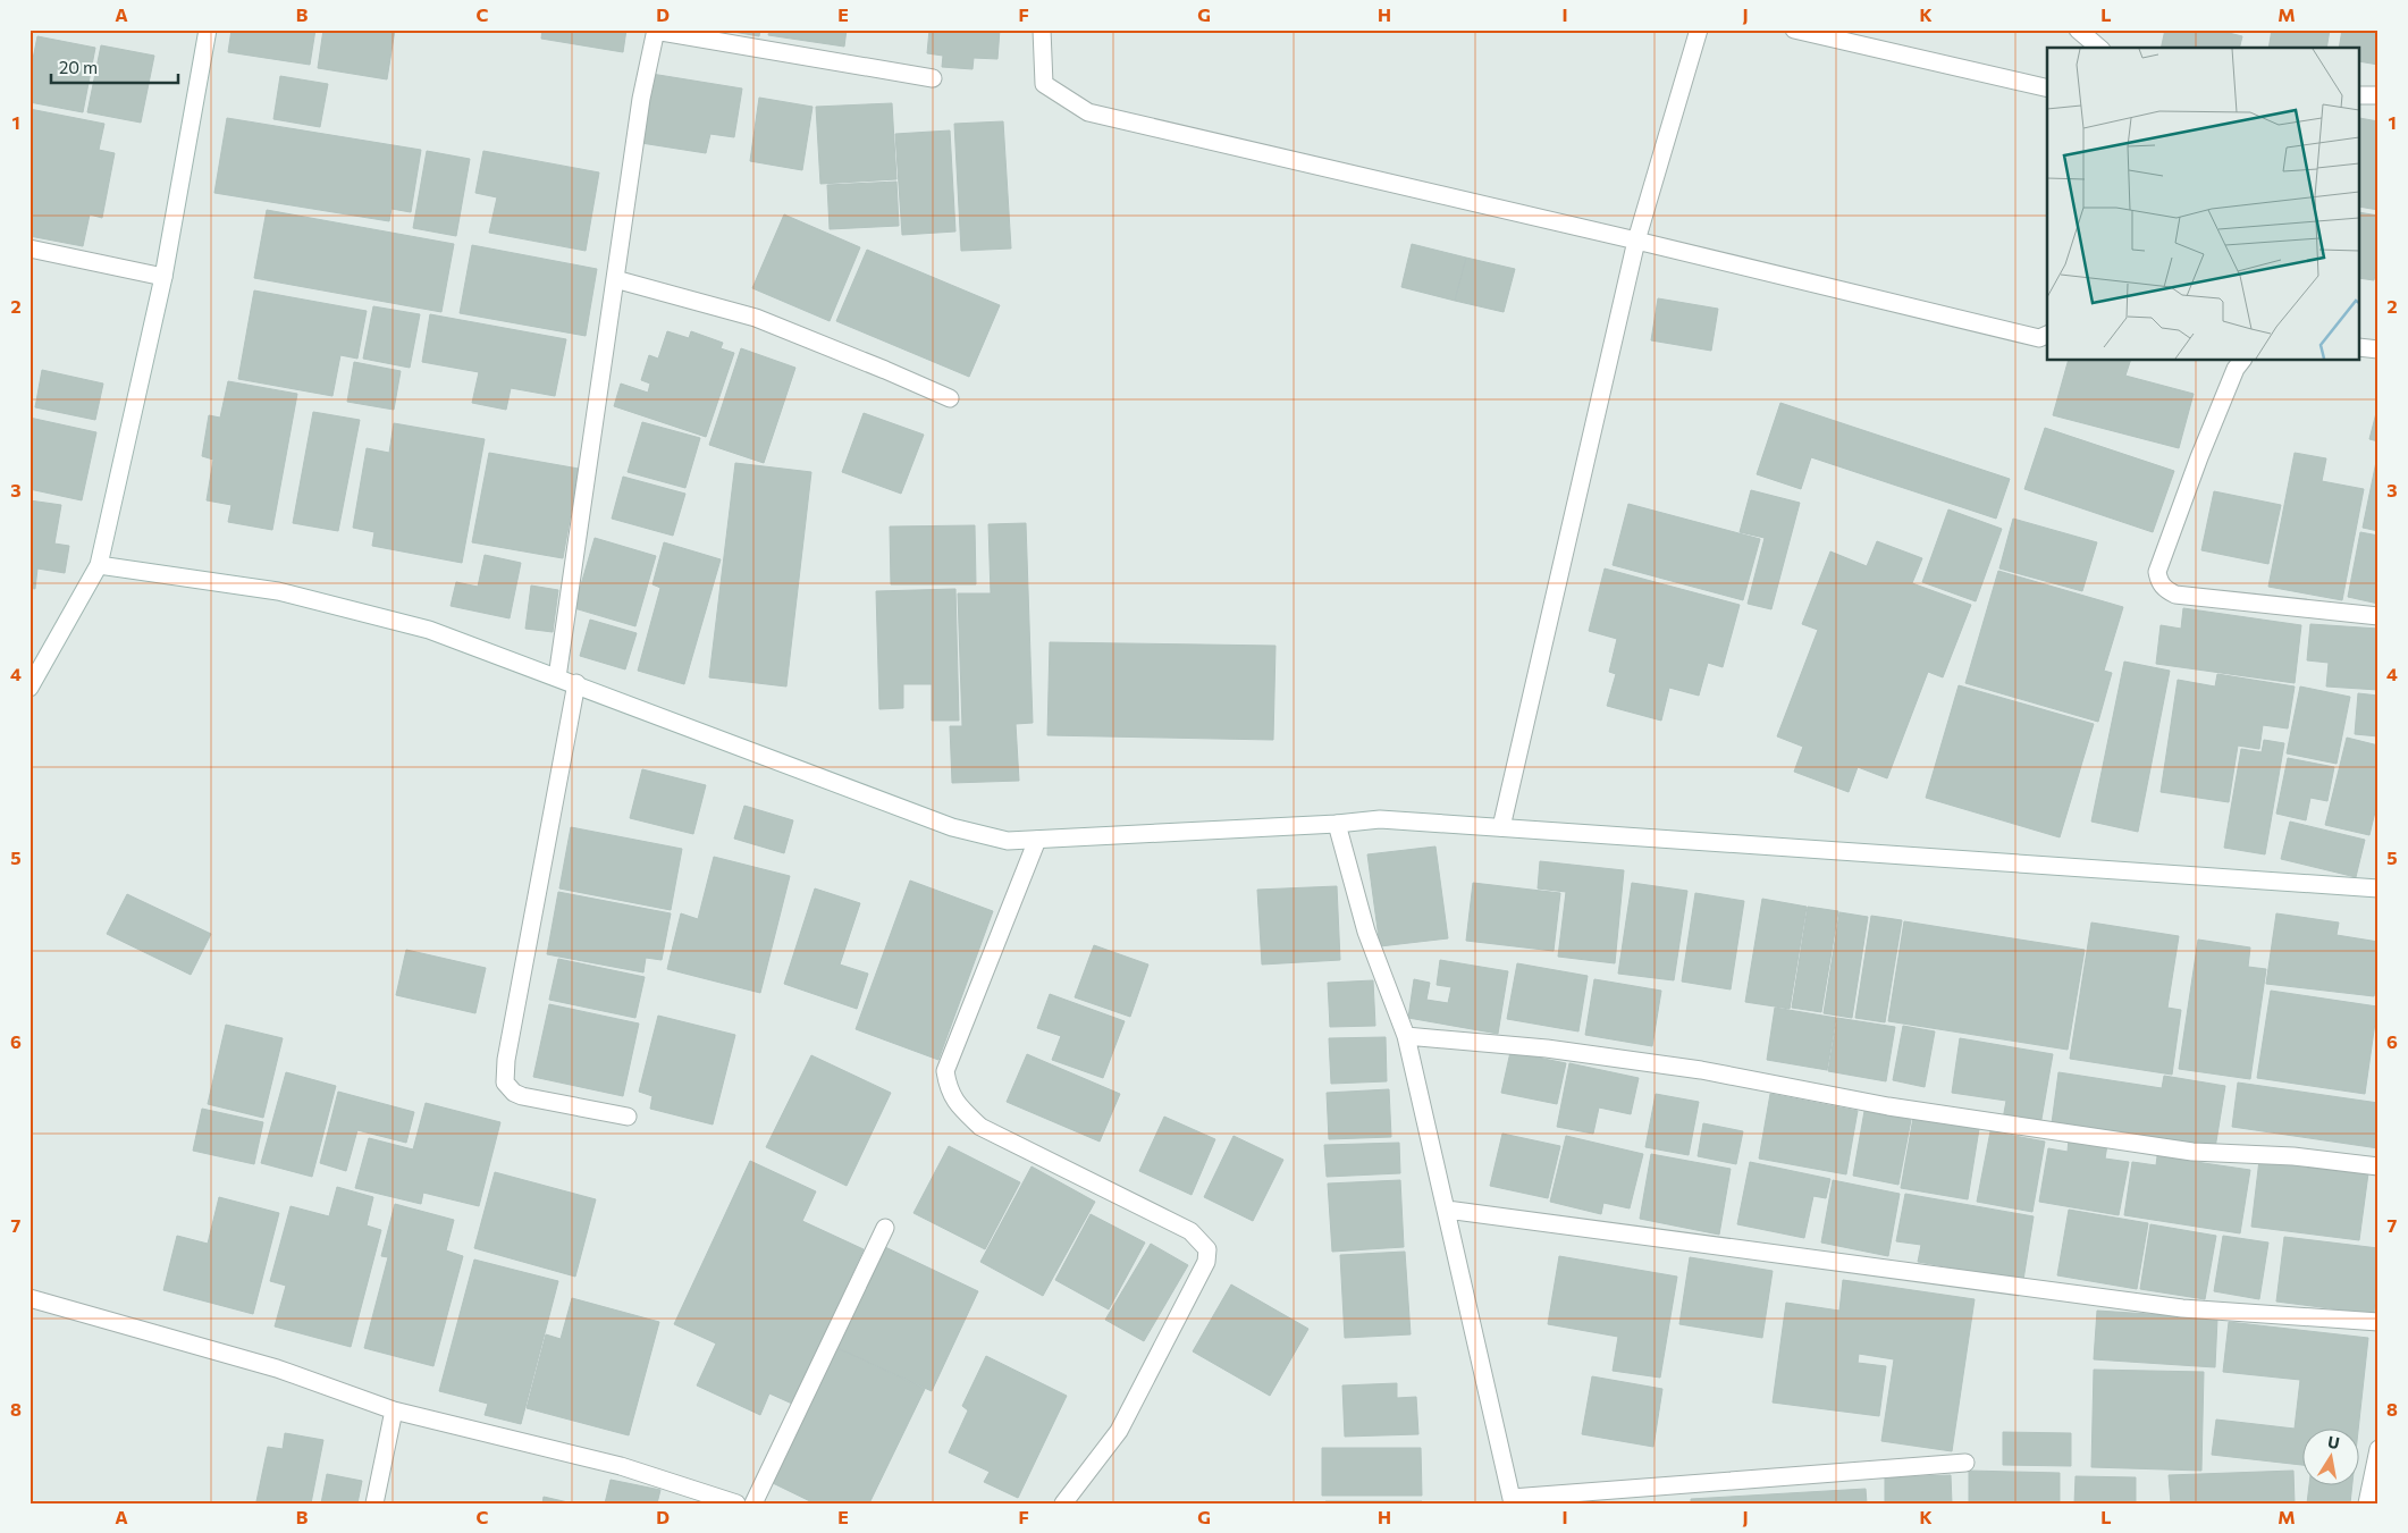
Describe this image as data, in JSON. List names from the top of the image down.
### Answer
{
  "scale_bar": "20 m",
  "north": "top",
  "grid": {
    "columns": [
      "A",
      "B",
      "C",
      "D",
      "E",
      "F",
      "G",
      "H",
      "I",
      "J",
      "K",
      "L",
      "M"
    ],
    "rows": [
      "1",
      "2",
      "3",
      "4",
      "5",
      "6",
      "7",
      "8"
    ]
  }
}
